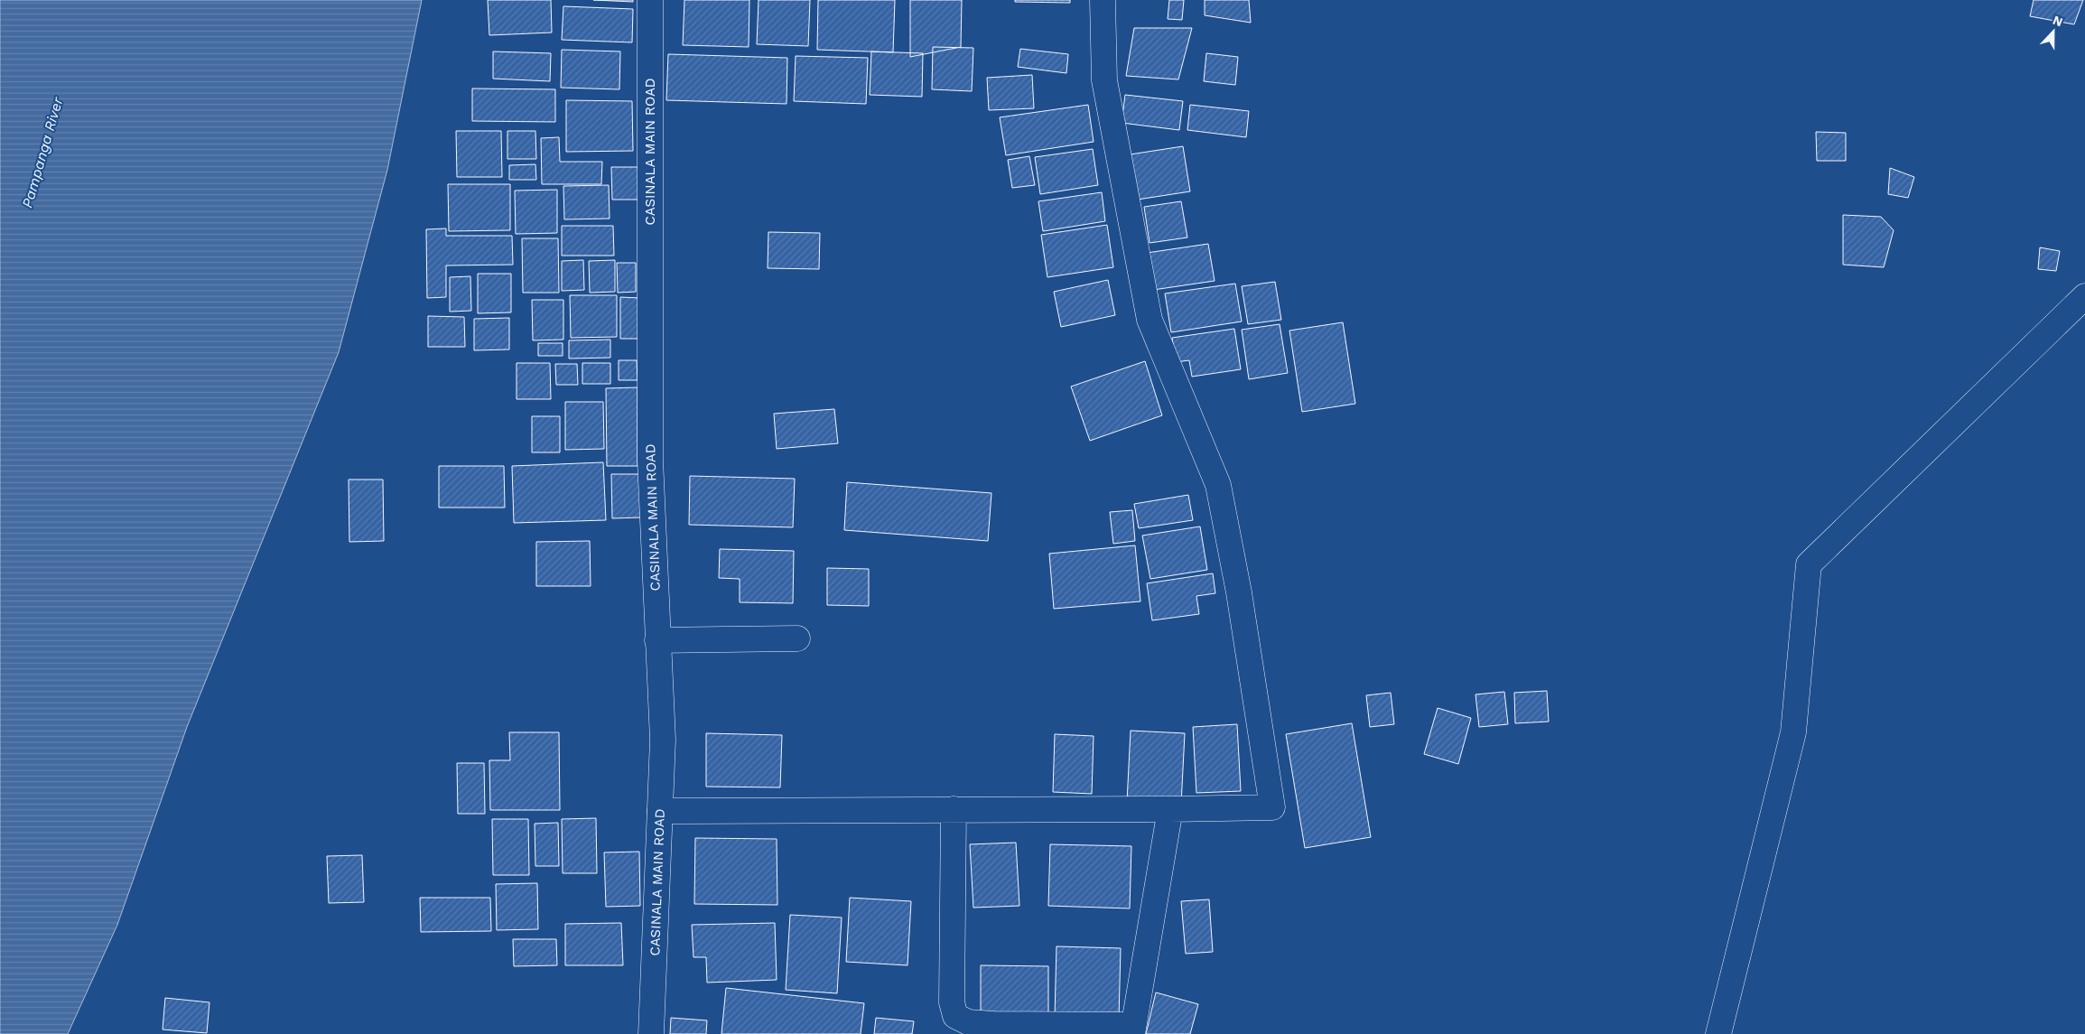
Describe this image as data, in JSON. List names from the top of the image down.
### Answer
{
  "streets": {
    "street": ["CASINALA MAIN ROAD"]
  },
  "water": ["Pampanga River"],
  "north": "top"
}
